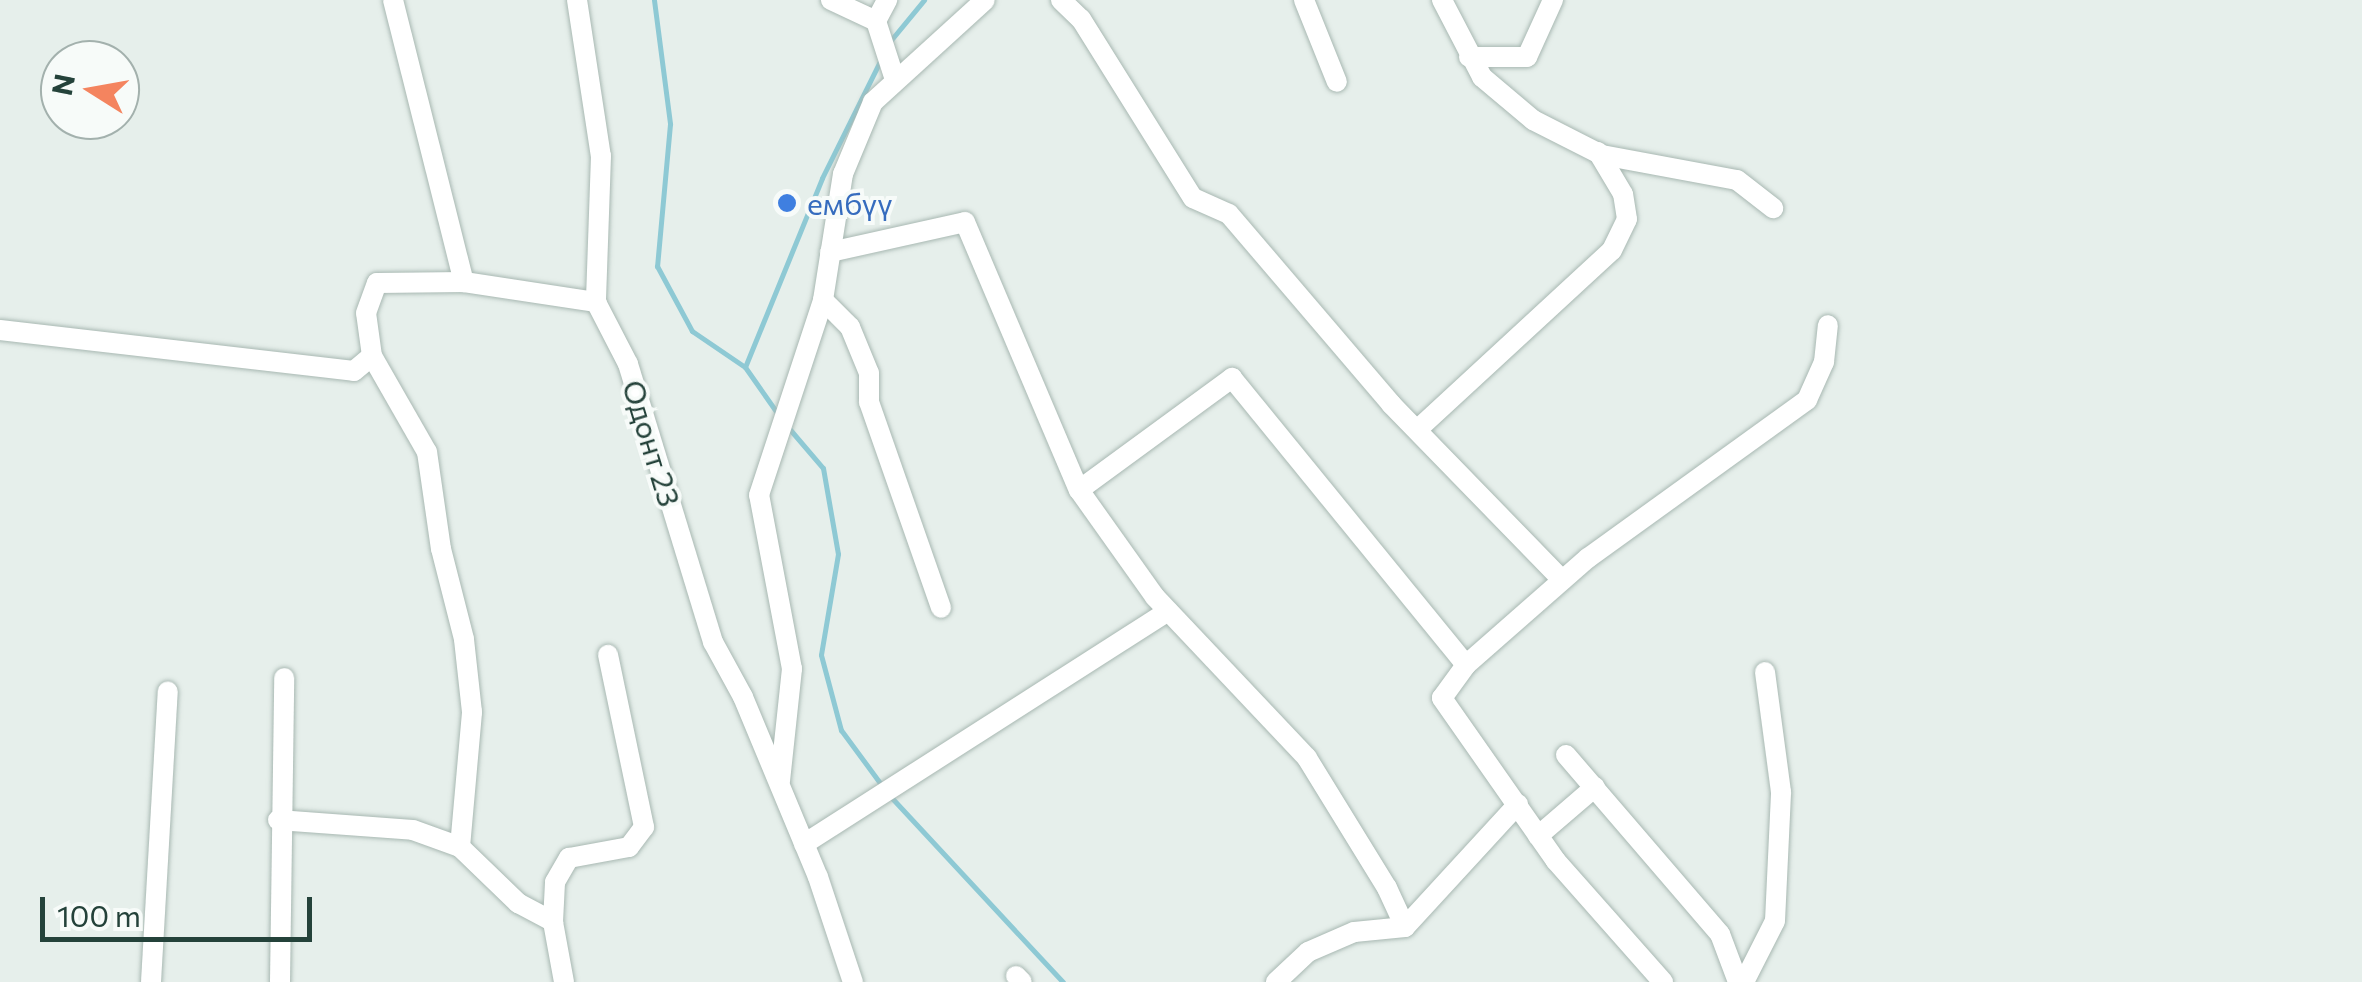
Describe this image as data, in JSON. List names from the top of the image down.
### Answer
{
  "streets": {
    "street": ["Одонт 23"]
  },
  "places": ["ембүү"],
  "scale_bar": "100 m",
  "north": "left"
}
